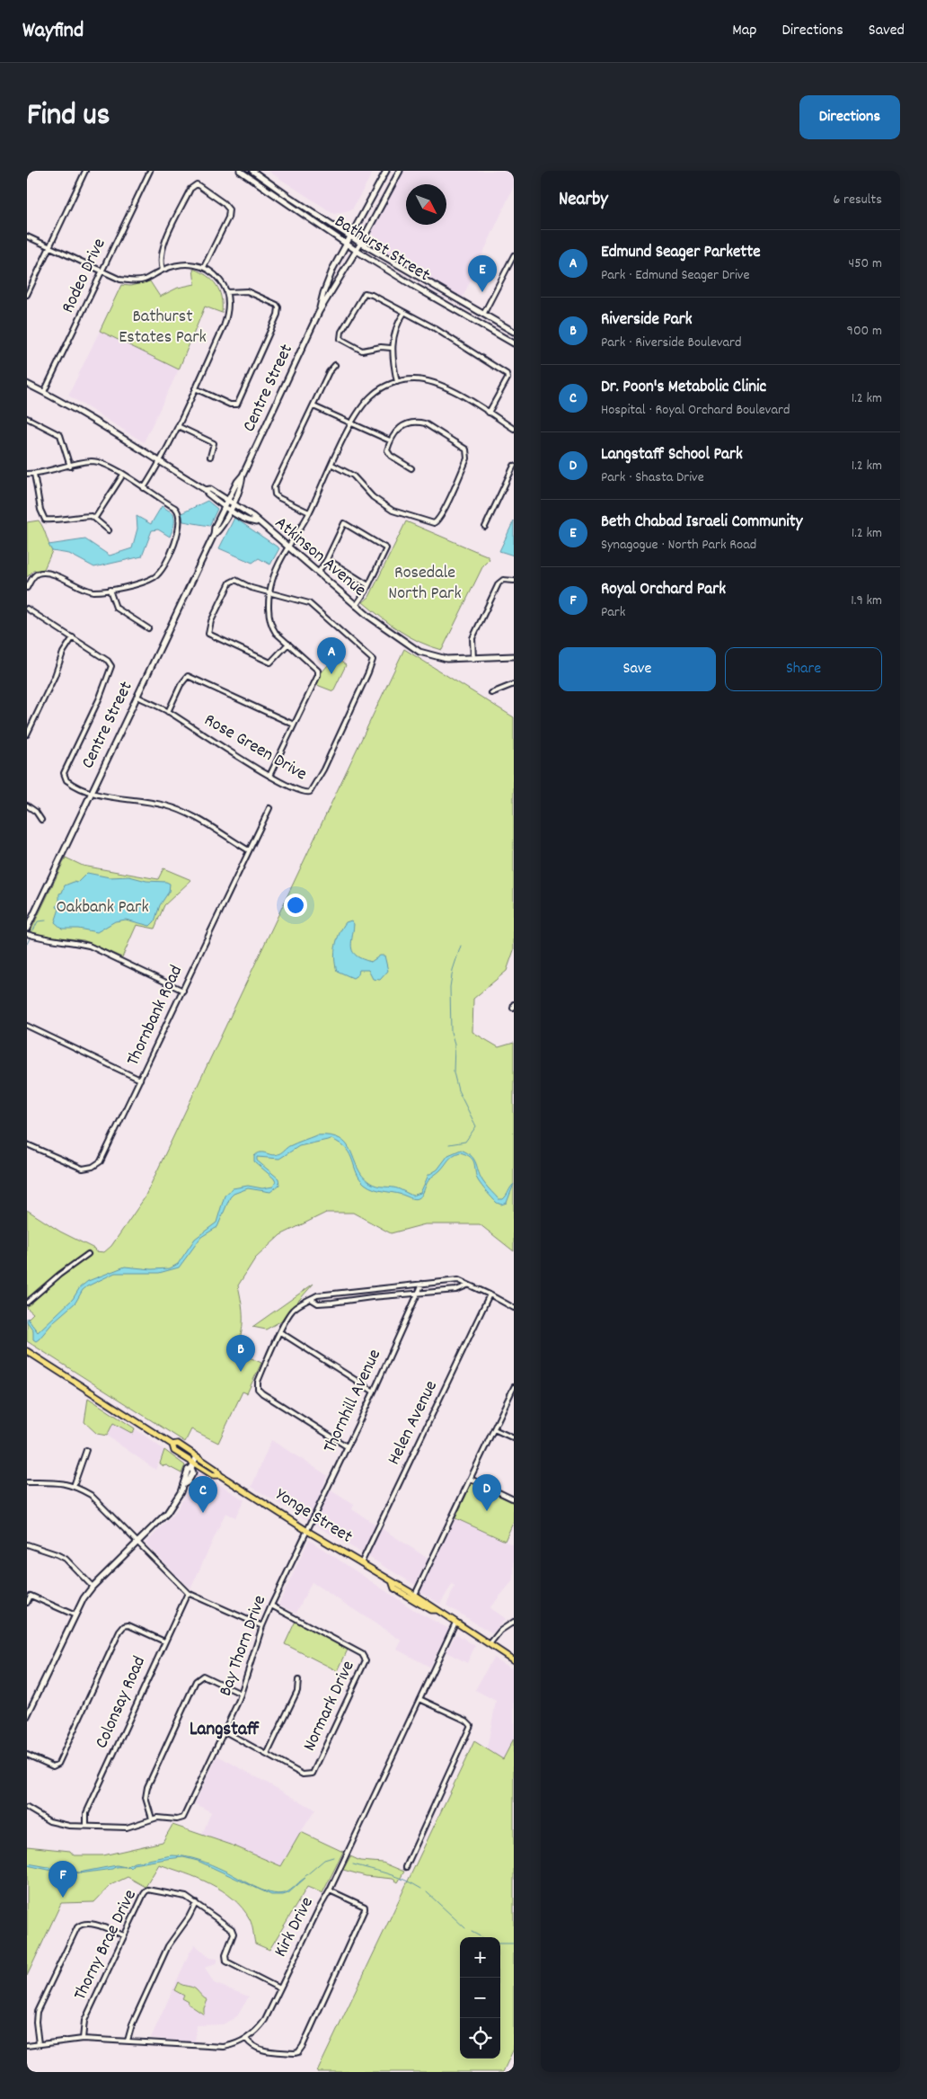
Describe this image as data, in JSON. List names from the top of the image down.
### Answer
{
  "streets": {
    "main road": [
      "Bathurst Street",
      "Centre Street",
      "Atkinson Avenue",
      "Yonge Street"
    ],
    "street": [
      "Rodeo Drive",
      "Rose Green Drive",
      "Thornbank Road",
      "Thornhill Avenue",
      "Helen Avenue",
      "Bay Thorn Drive",
      "Colonsay Road",
      "Normark Drive",
      "Kirk Drive",
      "Thorny Brae Drive"
    ]
  },
  "crossings": [
    ["Bathurst Street", "Centre Street"],
    ["Rodeo Drive", "Atkinson Avenue"],
    ["Centre Street", "Atkinson Avenue"],
    ["Centre Street", "Rose Green Drive"],
    ["Thornhill Avenue", "Yonge Street"],
    ["Thornhill Avenue", "Bay Thorn Drive"],
    ["Helen Avenue", "Yonge Street"],
    ["Yonge Street", "Bay Thorn Drive"],
    ["Yonge Street", "Kirk Drive"],
    ["Bay Thorn Drive", "Colonsay Road"],
    ["Bay Thorn Drive", "Normark Drive"],
    ["Kirk Drive", "Thorny Brae Drive"]
  ],
  "districts": ["Langstaff"],
  "parks": ["Bathurst Estates Park", "Rosedale North Park", "Oakbank Park"],
  "north": "bottom right",
  "page": {
    "header": "Wayfind",
    "nav": ["Map", "Directions", "Saved"],
    "title": "Find us",
    "buttons": [
      "Directions",
      ["Save", "Share"]
    ],
    "heading": ["Nearby", "6 results"],
    "list": [
      {
        "mark": "A",
        "name": "Edmund Seager Parkette",
        "note": "Park · Edmund Seager Drive",
        "value": "450 m"
      },
      {
        "mark": "B",
        "name": "Riverside Park",
        "note": "Park · Riverside Boulevard",
        "value": "900 m"
      },
      {
        "mark": "C",
        "name": "Dr. Poon's Metabolic Clinic",
        "note": "Hospital · Royal Orchard Boulevard",
        "value": "1.2 km"
      },
      {
        "mark": "D",
        "name": "Langstaff School Park",
        "note": "Park · Shasta Drive",
        "value": "1.2 km"
      },
      {
        "mark": "E",
        "name": "Beth Chabad Israeli Community",
        "note": "Synagogue · North Park Road",
        "value": "1.2 km"
      },
      {
        "mark": "F",
        "name": "Royal Orchard Park",
        "note": "Park",
        "value": "1.9 km"
      }
    ],
    "pins": [
      "E",
      "A",
      "B",
      "D",
      "C",
      "F"
    ],
    "map_buttons": ["+", "−"]
  }
}
